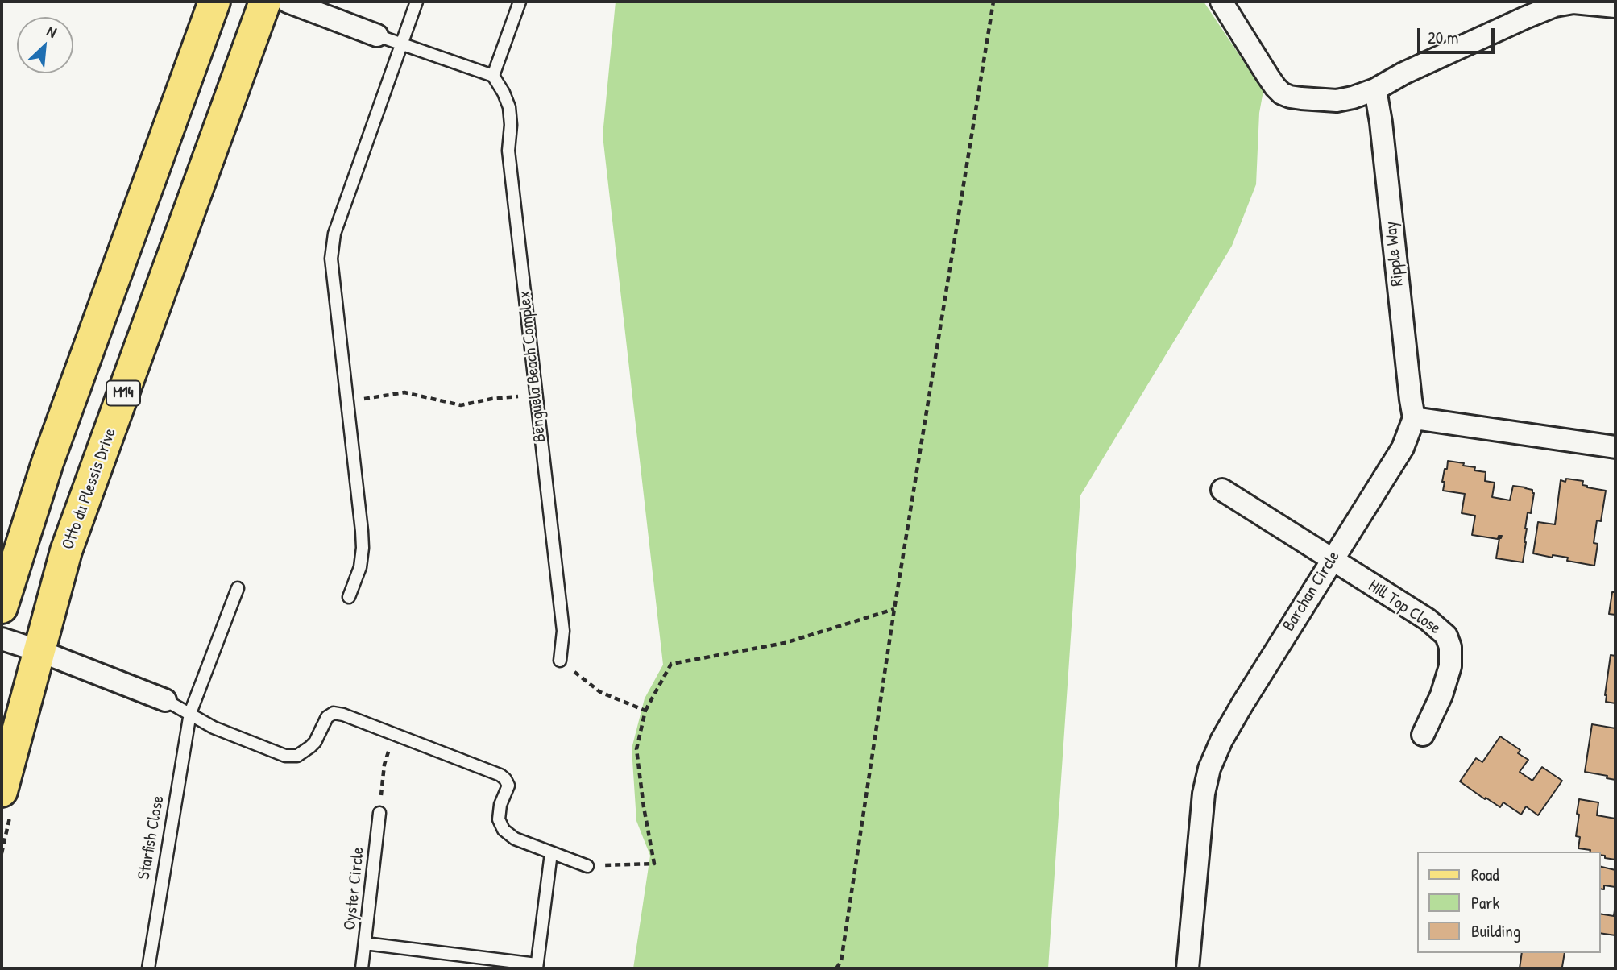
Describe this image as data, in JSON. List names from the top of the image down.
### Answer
{
  "streets": {
    "main road": ["M14", "Otto du Plessis Drive"],
    "street": ["Ripple Way", "Barchan Circle", "Hill Top Close"],
    "lane": ["Benguela Beach Complex", "Starfish Close", "Oyster Circle"]
  },
  "crossings": [
    ["Ripple Way", "Barchan Circle"],
    ["Barchan Circle", "Hill Top Close"]
  ],
  "legend": ["Road", "Park", "Building"],
  "scale_bar": "20 m",
  "north": "top right"
}
